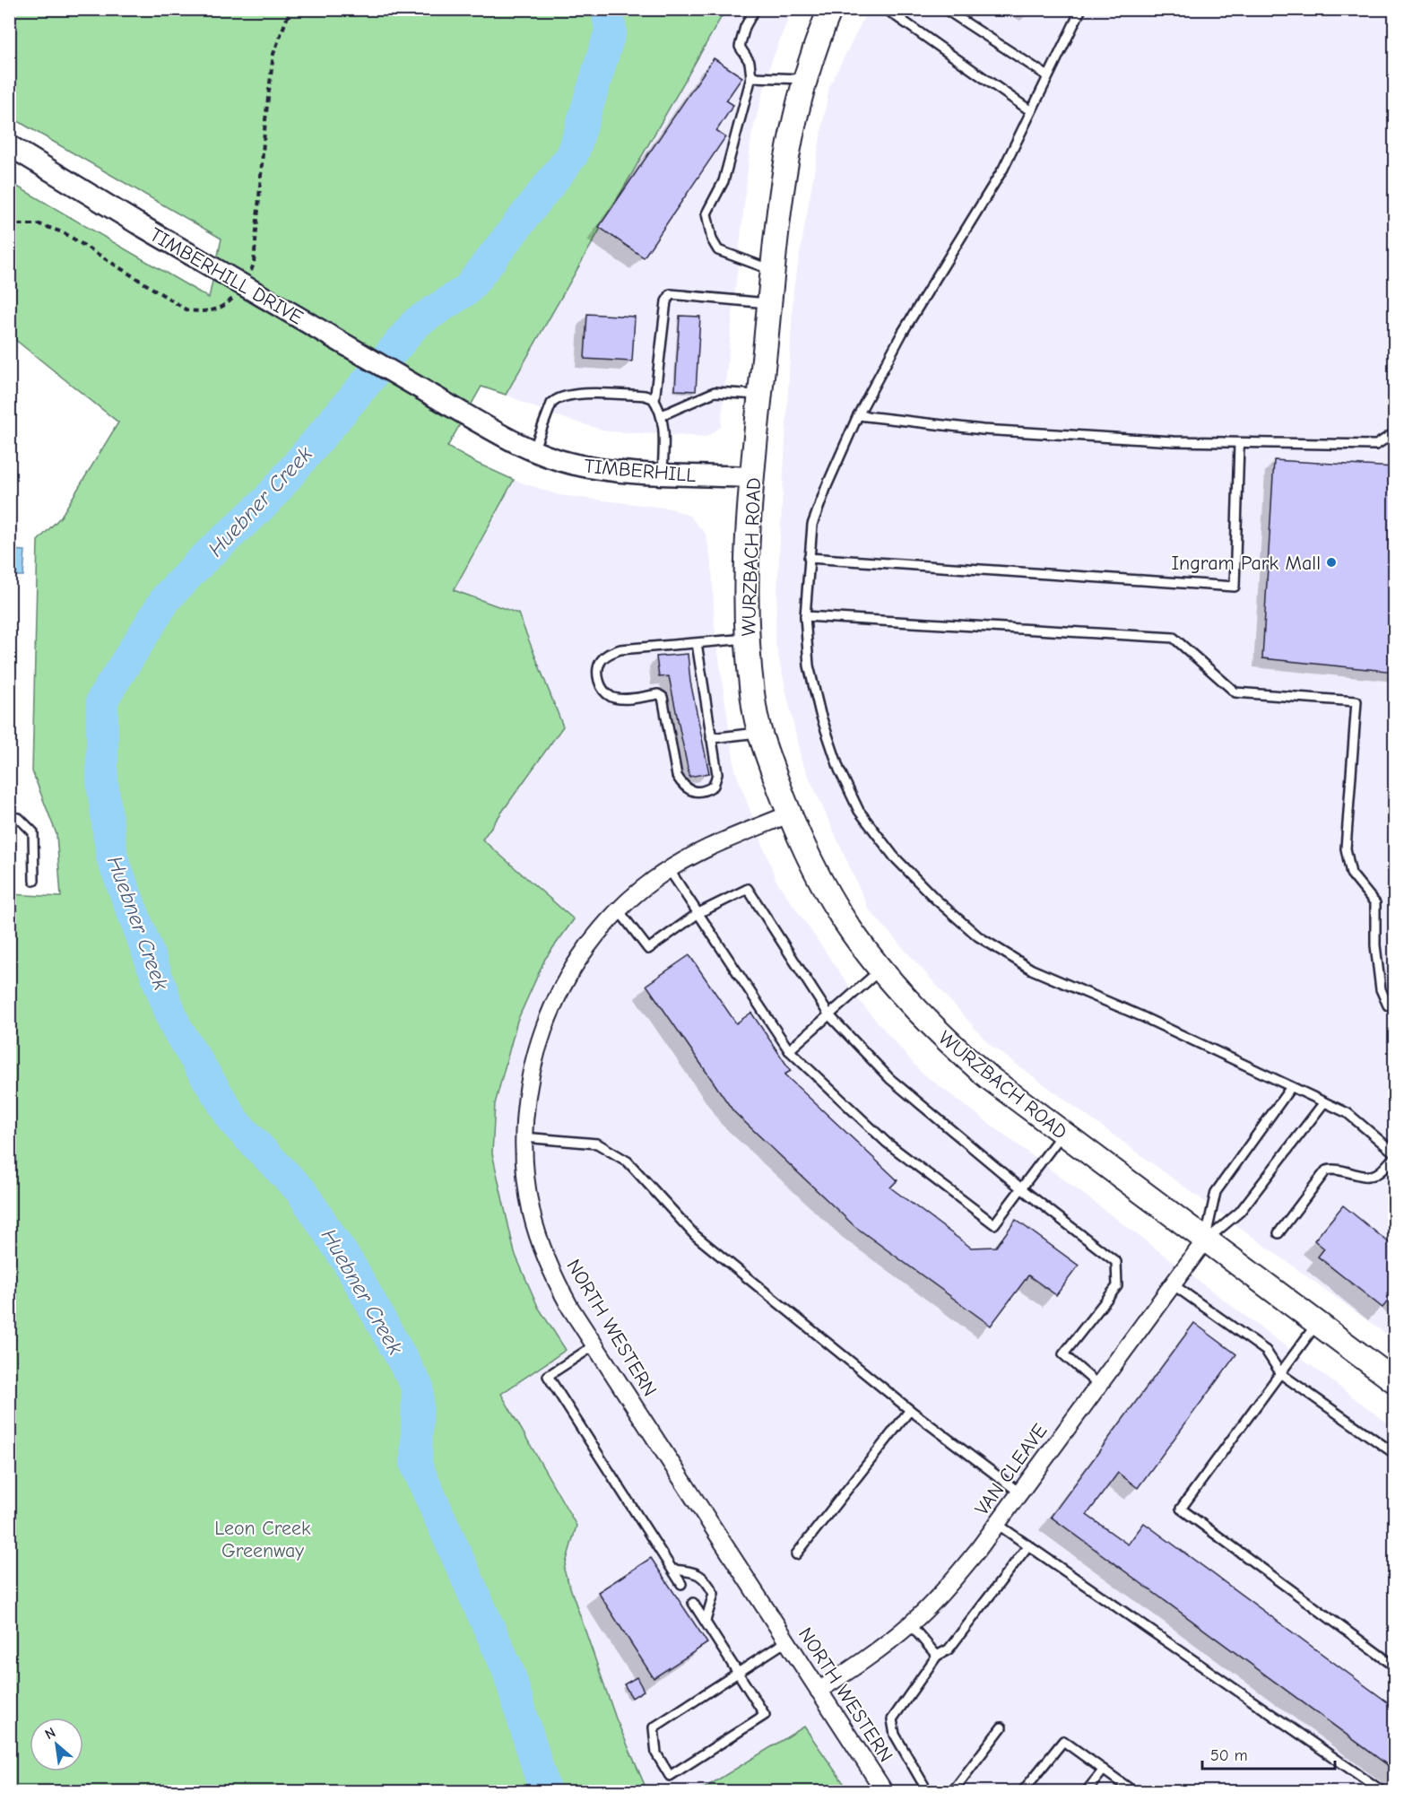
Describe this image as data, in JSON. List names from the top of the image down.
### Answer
{
  "streets": {
    "main road": ["WURZBACH ROAD"],
    "street": [
      "TIMBERHILL DRIVE",
      "TIMBERHILL",
      "NORTH WESTERN",
      "VAN CLEAVE"
    ]
  },
  "crossings": [
    ["TIMBERHILL DRIVE", "TIMBERHILL"],
    ["TIMBERHILL", "WURZBACH ROAD"],
    ["WURZBACH ROAD", "NORTH WESTERN"],
    ["WURZBACH ROAD", "VAN CLEAVE"],
    ["NORTH WESTERN", "VAN CLEAVE"]
  ],
  "water": ["Huebner Creek"],
  "parks": ["Leon Creek Greenway"],
  "places": ["Ingram Park Mall"],
  "scale_bar": "50 m",
  "north": "top left"
}
